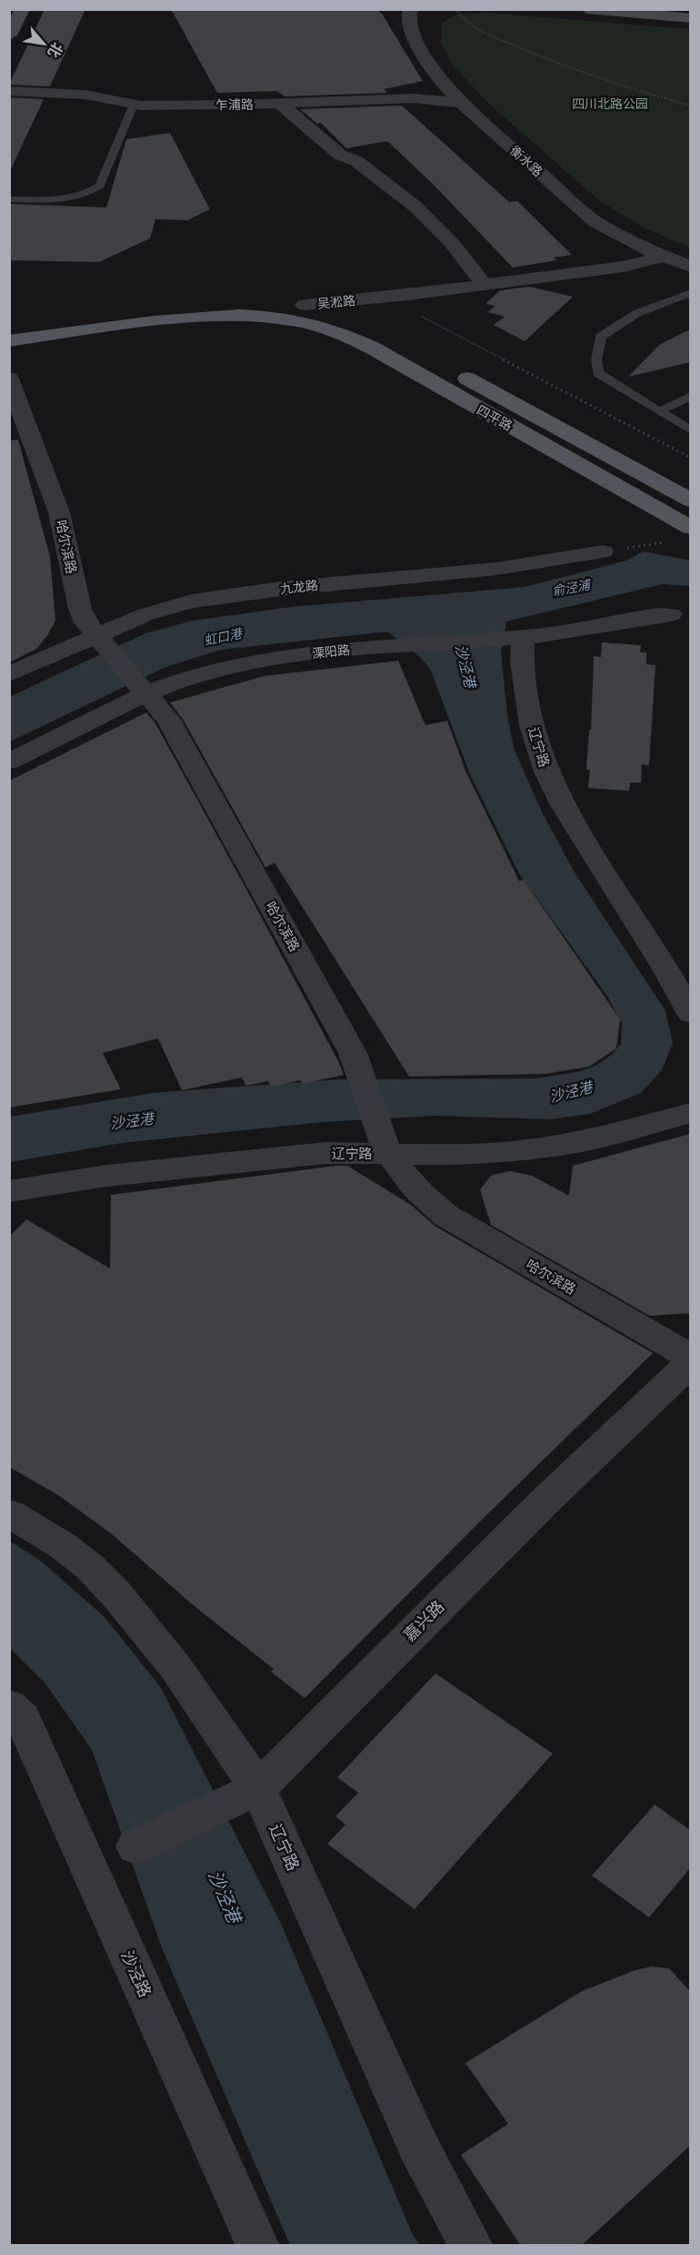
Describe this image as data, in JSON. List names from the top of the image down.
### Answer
{
  "streets": {
    "main road": ["吴淞路", "四平路"],
    "street": [
      "乍浦路",
      "衡水路",
      "哈尔滨路",
      "九龙路",
      "溧阳路",
      "辽宁路",
      "嘉兴路",
      "沙泾路"
    ]
  },
  "crossings": [
    ["乍浦路", "衡水路"],
    ["衡水路", "吴淞路"],
    ["吴淞路", "四平路"],
    ["哈尔滨路", "九龙路"],
    ["哈尔滨路", "溧阳路"],
    ["哈尔滨路", "辽宁路"],
    ["溧阳路", "辽宁路"],
    ["辽宁路", "嘉兴路"]
  ],
  "water": ["俞泾浦", "虹口港", "沙泾港"],
  "parks": ["四川北路公园"],
  "north": "bottom right"
}
